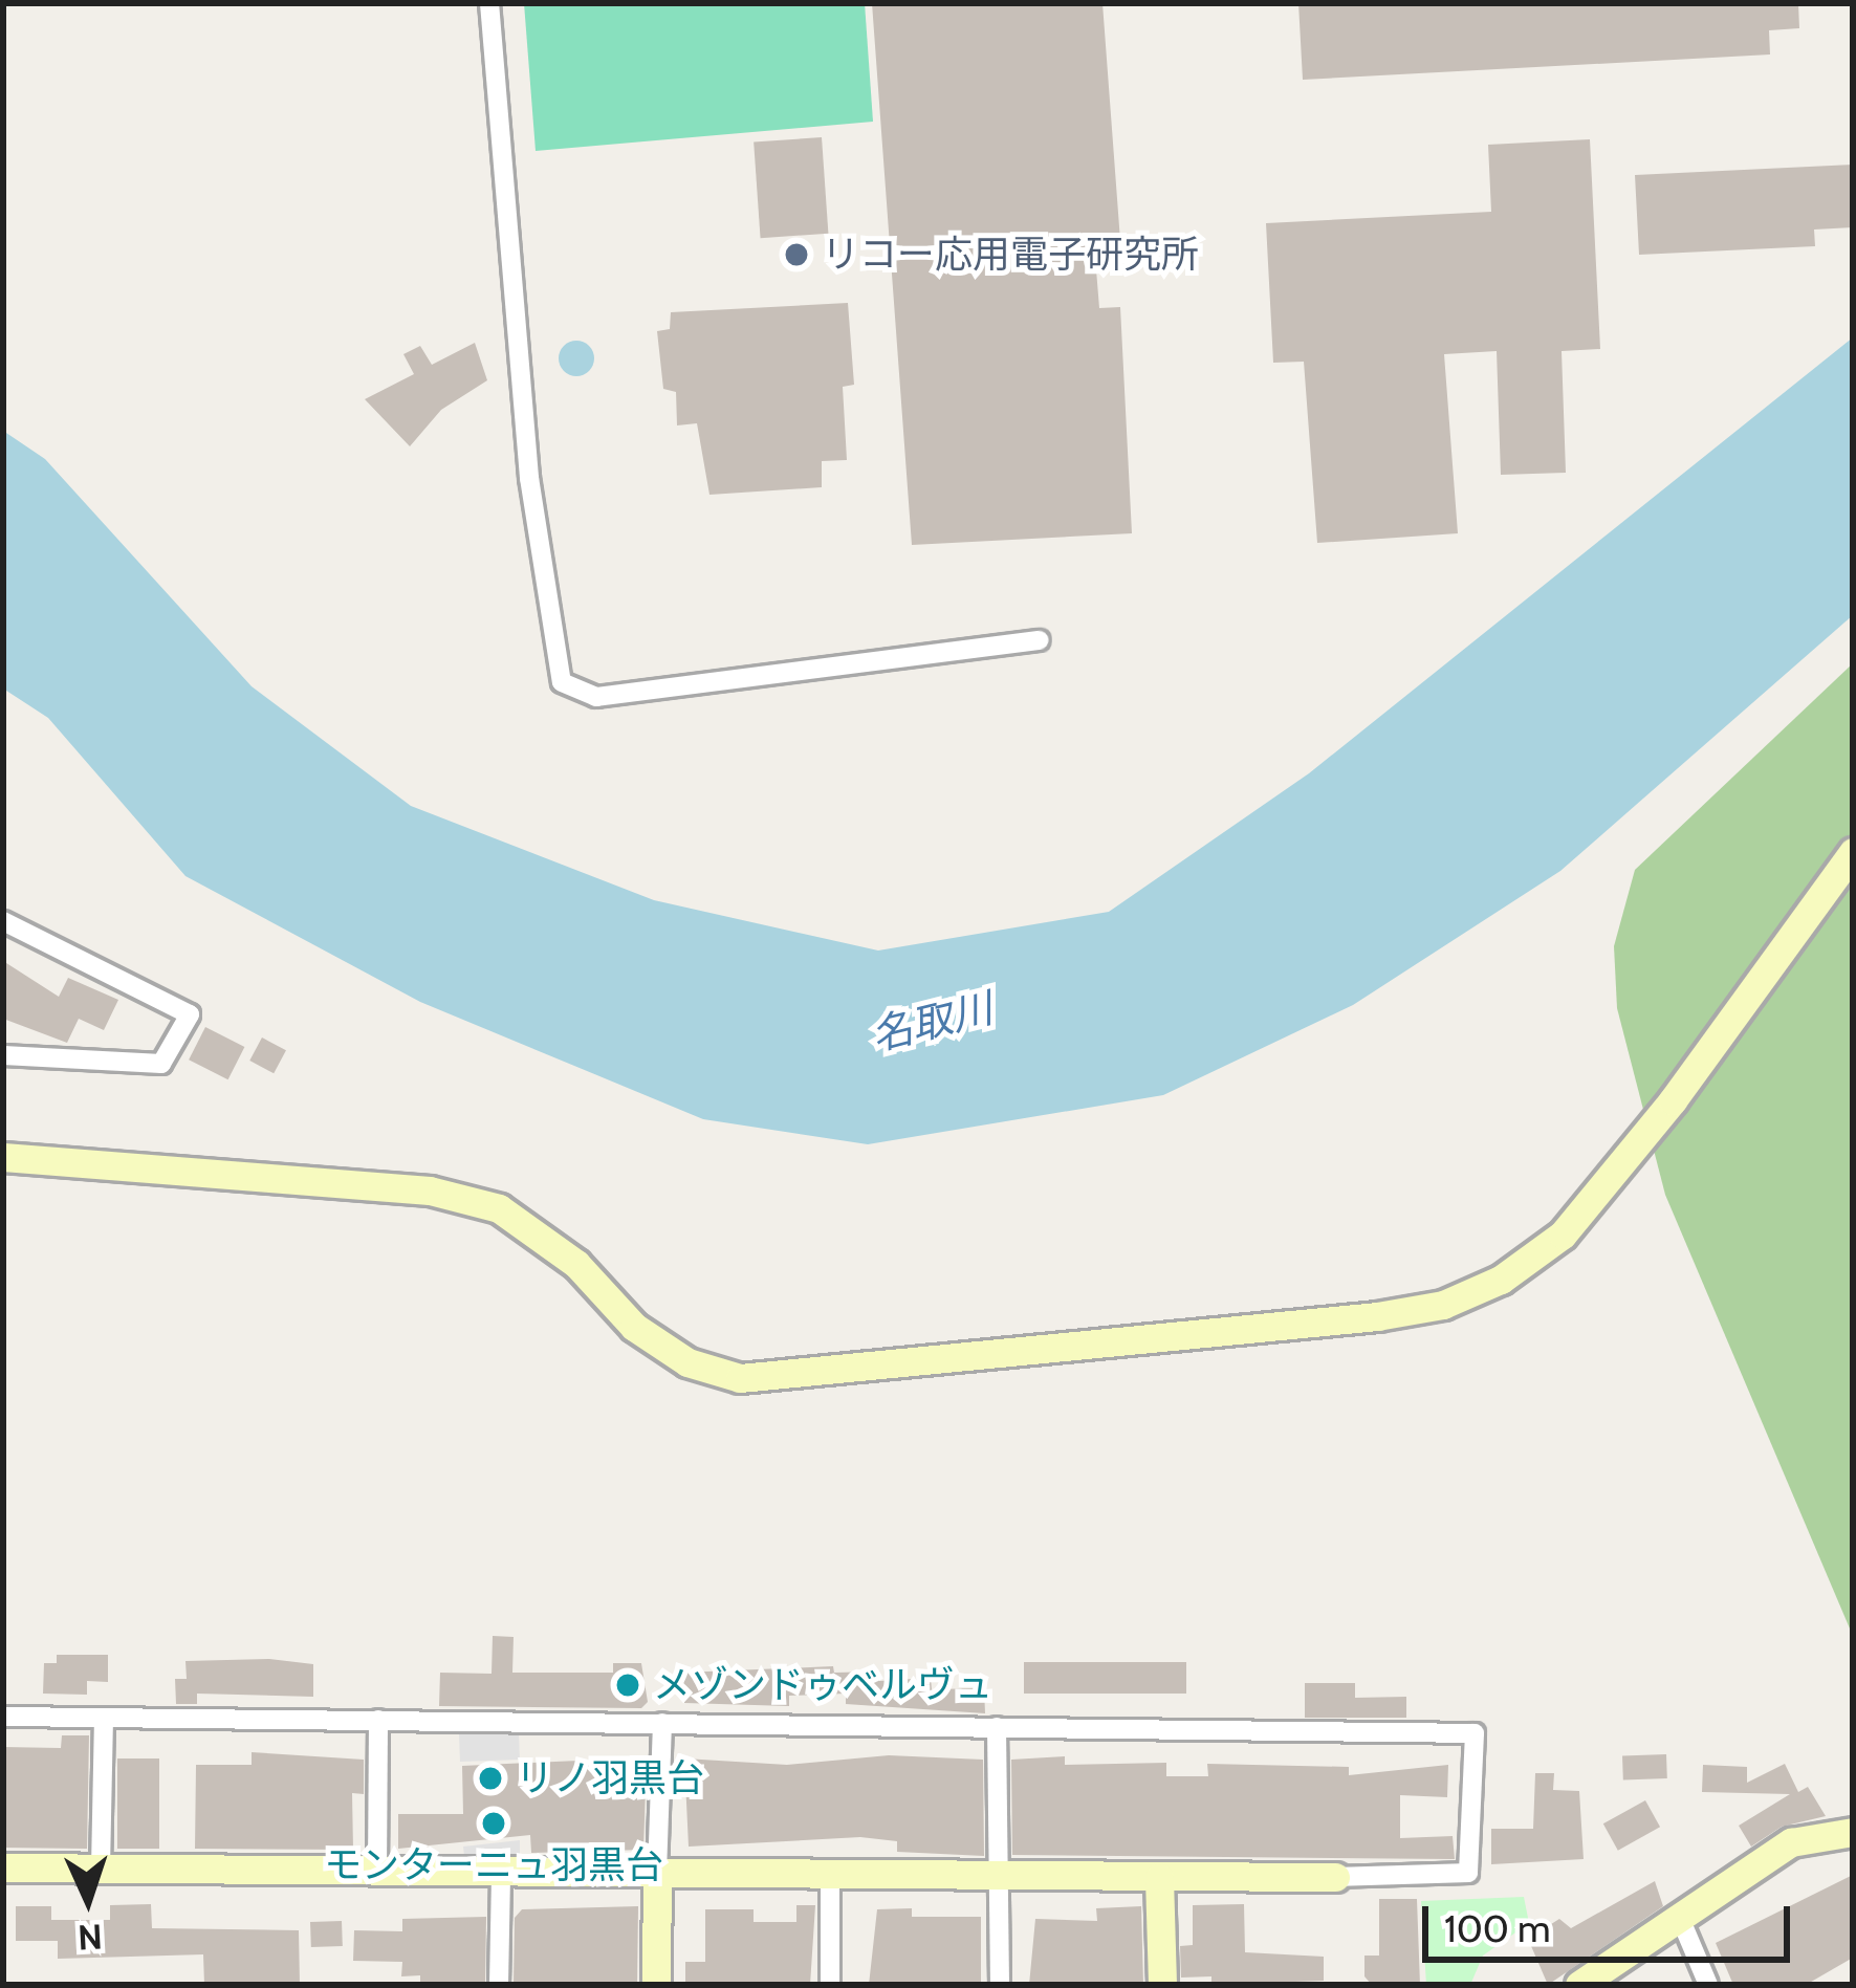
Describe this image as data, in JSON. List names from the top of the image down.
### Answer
{
  "water": ["名取川"],
  "places": [
    "リコー応用電子研究所",
    "メゾンドゥベルヴュ",
    "リノ羽黒台",
    "モンターニュ羽黒台"
  ],
  "scale_bar": "100 m",
  "north": "bottom"
}
